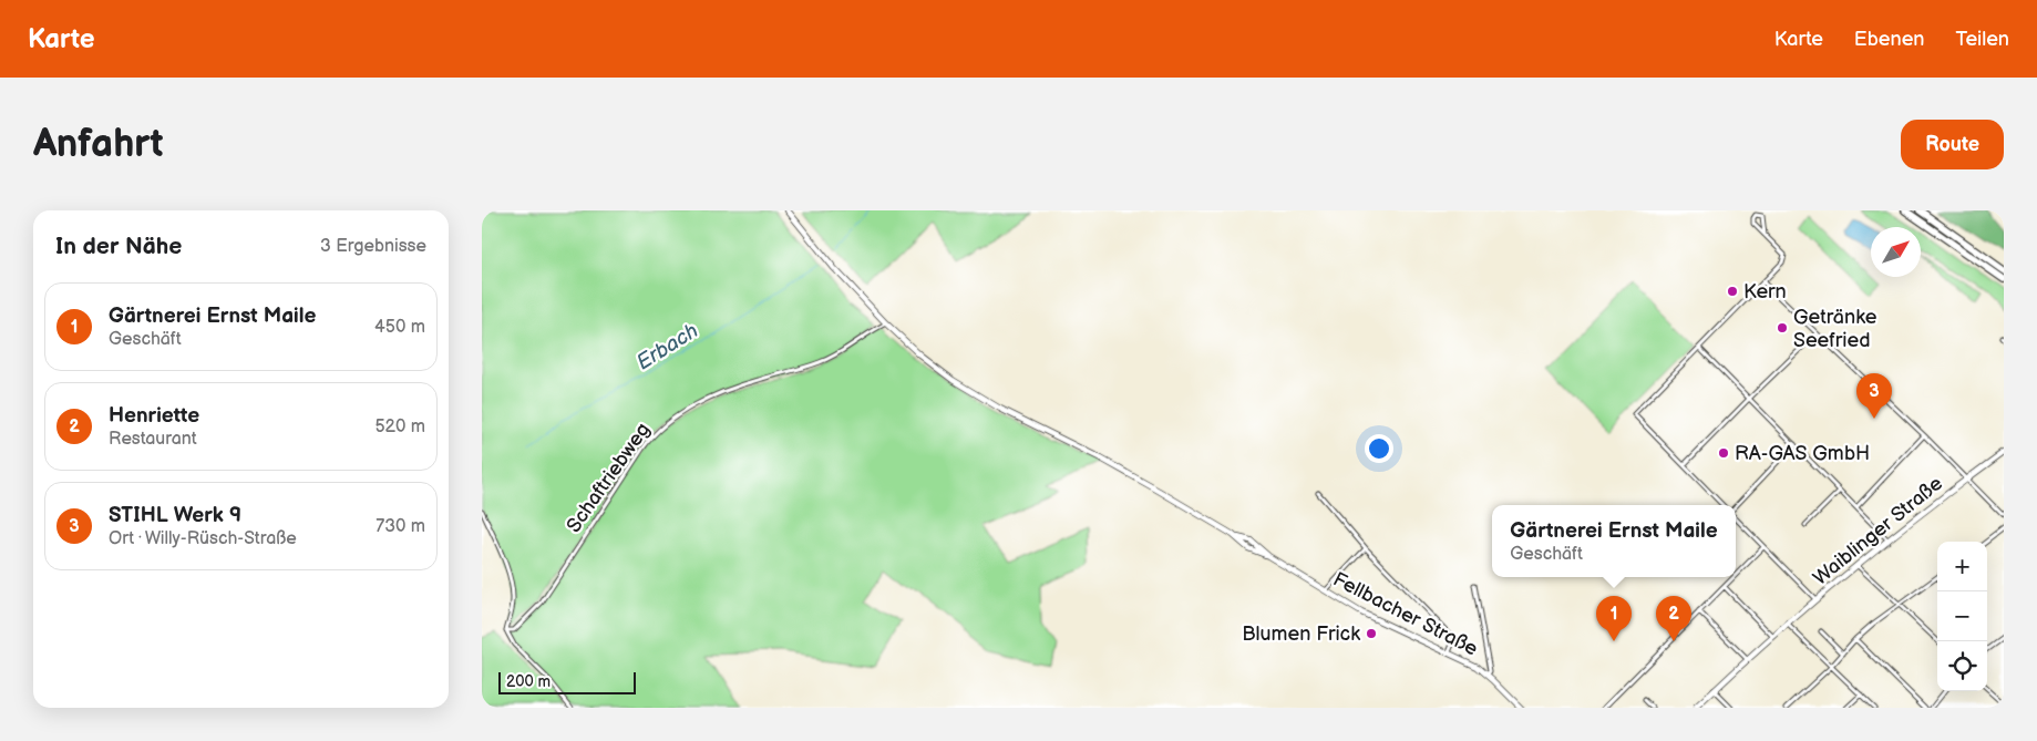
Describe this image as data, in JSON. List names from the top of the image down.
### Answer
{
  "streets": {
    "main road": ["Waiblinger Straße", "Fellbacher Straße"],
    "street": ["Schaftriebweg"]
  },
  "crossings": [
    ["Schaftriebweg", "Fellbacher Straße"]
  ],
  "water": ["Erbach"],
  "places": [
    "Kern",
    "Getränke Seefried",
    "RA-GAS GmbH",
    "Blumen Frick"
  ],
  "scale_bar": "200 m",
  "north": "top right",
  "page": {
    "header": "Karte",
    "nav": ["Karte", "Ebenen", "Teilen"],
    "buttons": "Route",
    "title": "Anfahrt",
    "heading": ["In der Nähe", "3 Ergebnisse"],
    "list": [
      {
        "mark": "1",
        "name": "Gärtnerei Ernst Maile",
        "note": "Geschäft",
        "value": "450 m"
      },
      {
        "mark": "2",
        "name": "Henriette",
        "note": "Restaurant",
        "value": "520 m"
      },
      {
        "mark": "3",
        "name": "STIHL Werk 9",
        "note": "Ort · Willy-Rüsch-Straße",
        "value": "730 m"
      }
    ],
    "pins": ["3", "1", "2"],
    "popup": ["Gärtnerei Ernst Maile", "Geschäft"],
    "map_buttons": ["+", "−"],
    "scale": "200 m"
  }
}
